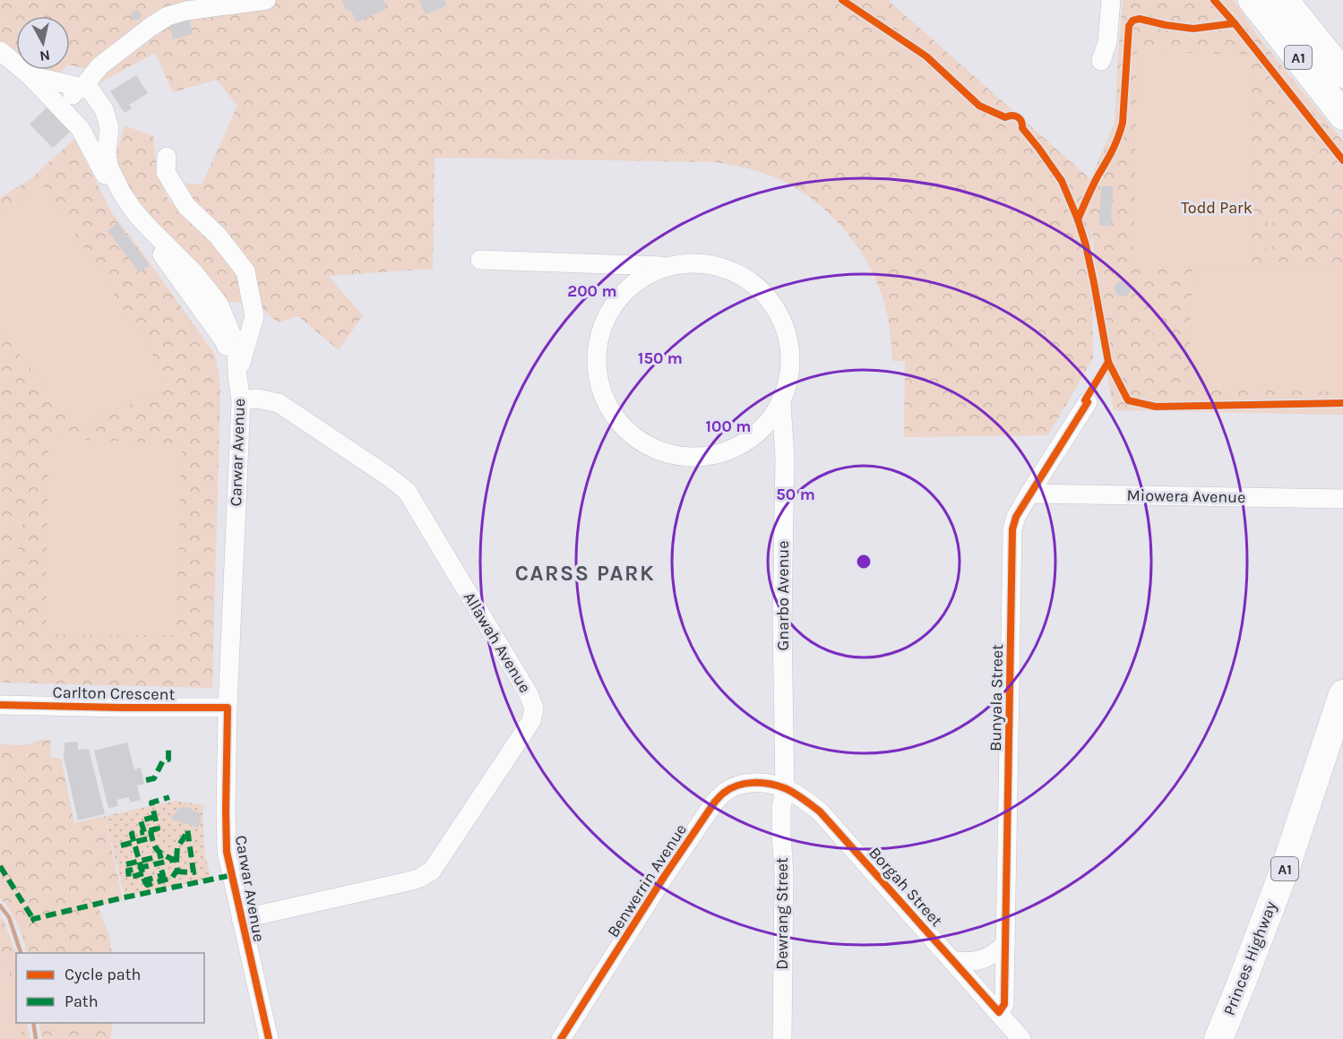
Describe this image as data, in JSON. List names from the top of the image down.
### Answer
{
  "streets": {
    "highway": ["A1", "Princes Highway"],
    "street": [
      "Carwar Avenue",
      "Miowera Avenue",
      "Gnarbo Avenue",
      "Allawah Avenue",
      "Carlton Crescent",
      "Bunyala Street",
      "Benwerrin Avenue",
      "Borgah Street",
      "Dewrang Street"
    ]
  },
  "crossings": [
    ["Carwar Avenue", "Allawah Avenue"],
    ["Carwar Avenue", "Carlton Crescent"],
    ["Miowera Avenue", "Bunyala Street"],
    ["Gnarbo Avenue", "Benwerrin Avenue"],
    ["Gnarbo Avenue", "Borgah Street"],
    ["Gnarbo Avenue", "Dewrang Street"],
    ["Bunyala Street", "Borgah Street"],
    ["Benwerrin Avenue", "Borgah Street"],
    ["Benwerrin Avenue", "Dewrang Street"],
    ["Borgah Street", "Dewrang Street"]
  ],
  "districts": ["CARSS PARK"],
  "parks": ["Todd Park"],
  "legend": ["Cycle path", "Path"],
  "north": "bottom",
  "rings": [
    "200 m",
    "150 m",
    "100 m",
    "50 m"
  ]
}
